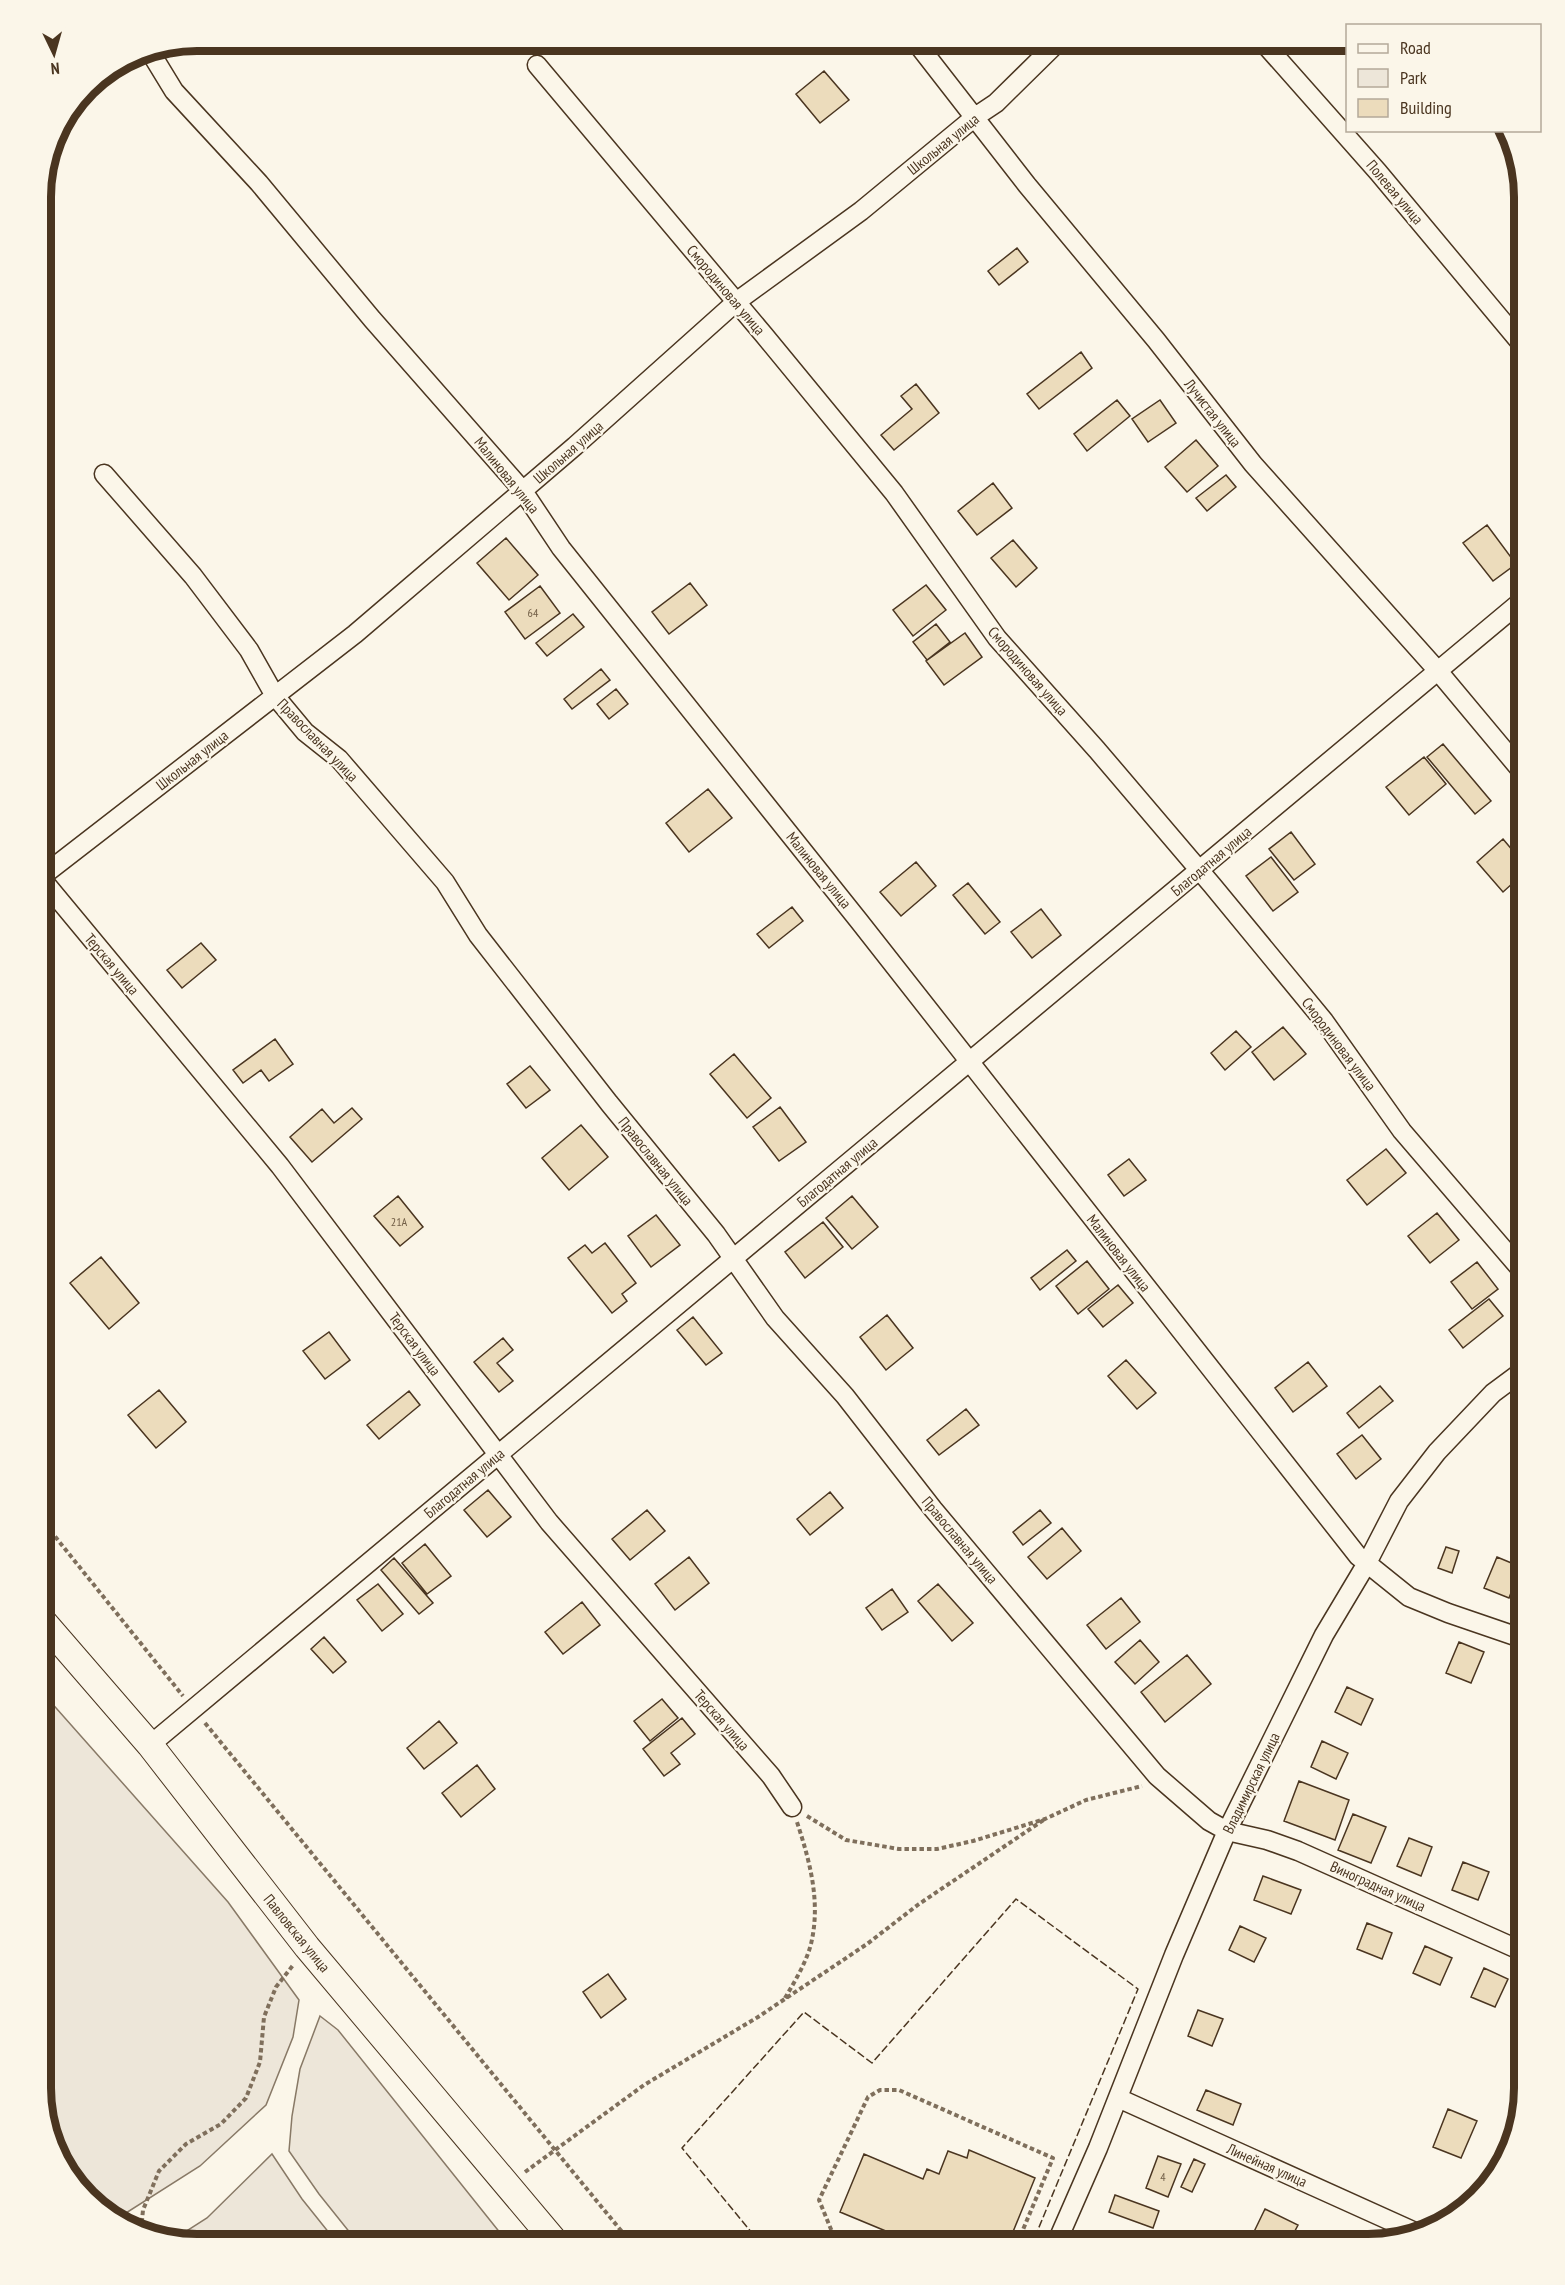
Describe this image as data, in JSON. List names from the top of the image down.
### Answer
{
  "streets": {
    "street": [
      "Школьная улица",
      "Полевая улица",
      "Смородиновая улица",
      "Лучистая улица",
      "Малиновая улица",
      "Православная улица",
      "Благодатная улица",
      "Терская улица",
      "Владимирская улица",
      "Виноградная улица",
      "Павловская улица",
      "Линейная улица"
    ]
  },
  "crossings": [
    ["Школьная улица", "Смородиновая улица"],
    ["Школьная улица", "Лучистая улица"],
    ["Школьная улица", "Малиновая улица"],
    ["Школьная улица", "Православная улица"],
    ["Смородиновая улица", "Благодатная улица"],
    ["Лучистая улица", "Благодатная улица"],
    ["Малиновая улица", "Благодатная улица"],
    ["Малиновая улица", "Владимирская улица"],
    ["Православная улица", "Благодатная улица"],
    ["Православная улица", "Владимирская улица"],
    ["Православная улица", "Виноградная улица"],
    ["Благодатная улица", "Терская улица"],
    ["Благодатная улица", "Павловская улица"],
    ["Владимирская улица", "Виноградная улица"],
    ["Владимирская улица", "Линейная улица"]
  ],
  "house_numbers": ["64", "21А", "4"],
  "legend": ["Road", "Park", "Building"],
  "north": "bottom"
}
